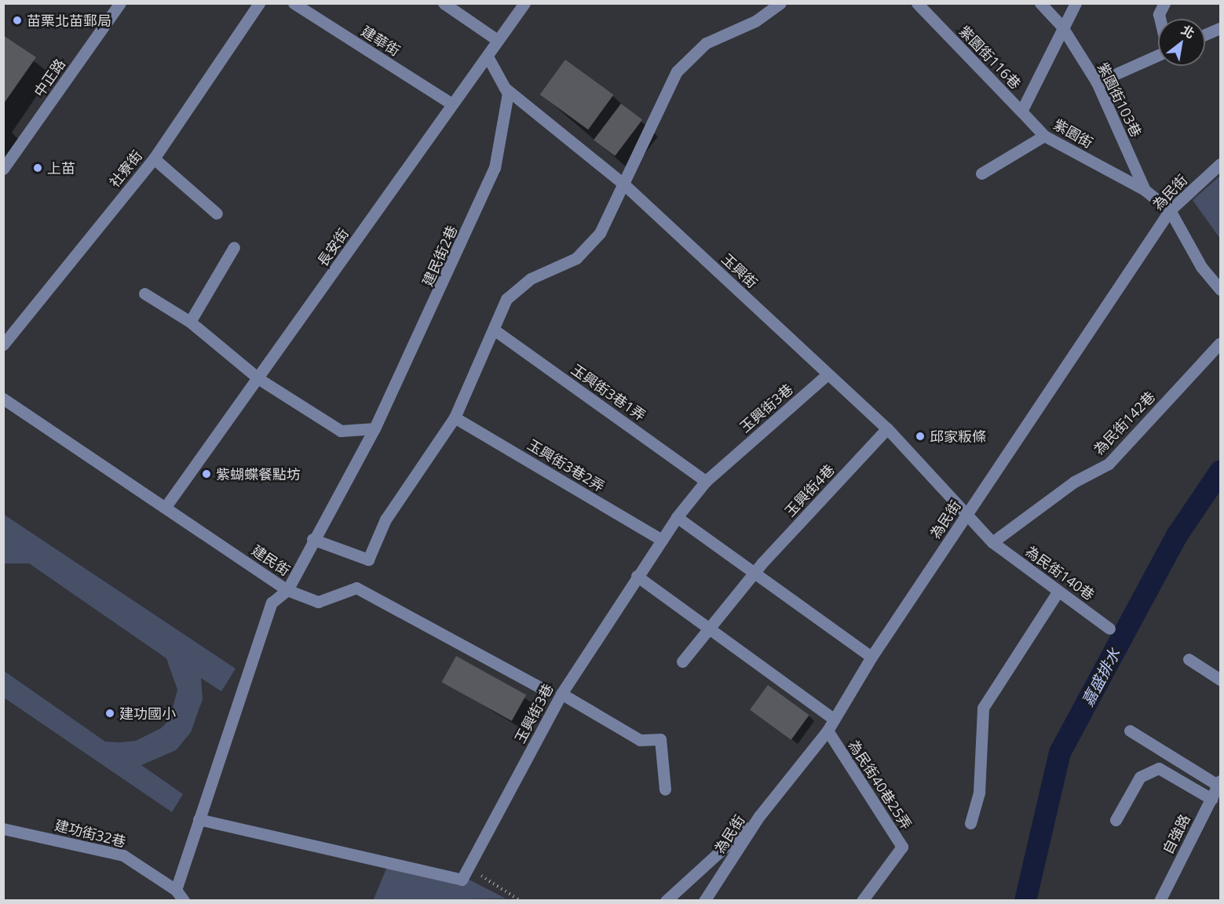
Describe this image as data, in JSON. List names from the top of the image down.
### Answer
{
  "streets": {
    "street": [
      "建華街",
      "紫園街116巷",
      "中正路",
      "紫園街103巷",
      "紫園街",
      "社寮街",
      "為民街",
      "長安街",
      "建民街2巷",
      "玉興街",
      "玉興街3巷1弄",
      "玉興街3巷",
      "為民街142巷",
      "玉興街3巷2弄",
      "玉興街4巷",
      "建民街",
      "為民街140巷",
      "為民街40巷25弄",
      "建功街32巷",
      "自強路"
    ]
  },
  "crossings": [
    ["建華街", "長安街"],
    ["紫園街116巷", "紫園街"],
    ["紫園街103巷", "紫園街"],
    ["紫園街", "為民街"],
    ["為民街", "玉興街"],
    ["為民街", "為民街140巷"],
    ["為民街", "為民街40巷25弄"],
    ["長安街", "玉興街"],
    ["長安街", "建民街"],
    ["建民街2巷", "玉興街"],
    ["建民街2巷", "建民街"],
    ["玉興街", "玉興街3巷"],
    ["玉興街", "玉興街4巷"],
    ["玉興街", "為民街140巷"],
    ["玉興街3巷1弄", "玉興街3巷"],
    ["玉興街3巷", "玉興街3巷2弄"],
    ["為民街142巷", "為民街140巷"]
  ],
  "water": ["嘉盛排水"],
  "places": [
    "苗栗北苗郵局",
    "上苗",
    "邱家粄條",
    "紫蝴蝶餐點坊",
    "建功國小"
  ],
  "north": "top right"
}
